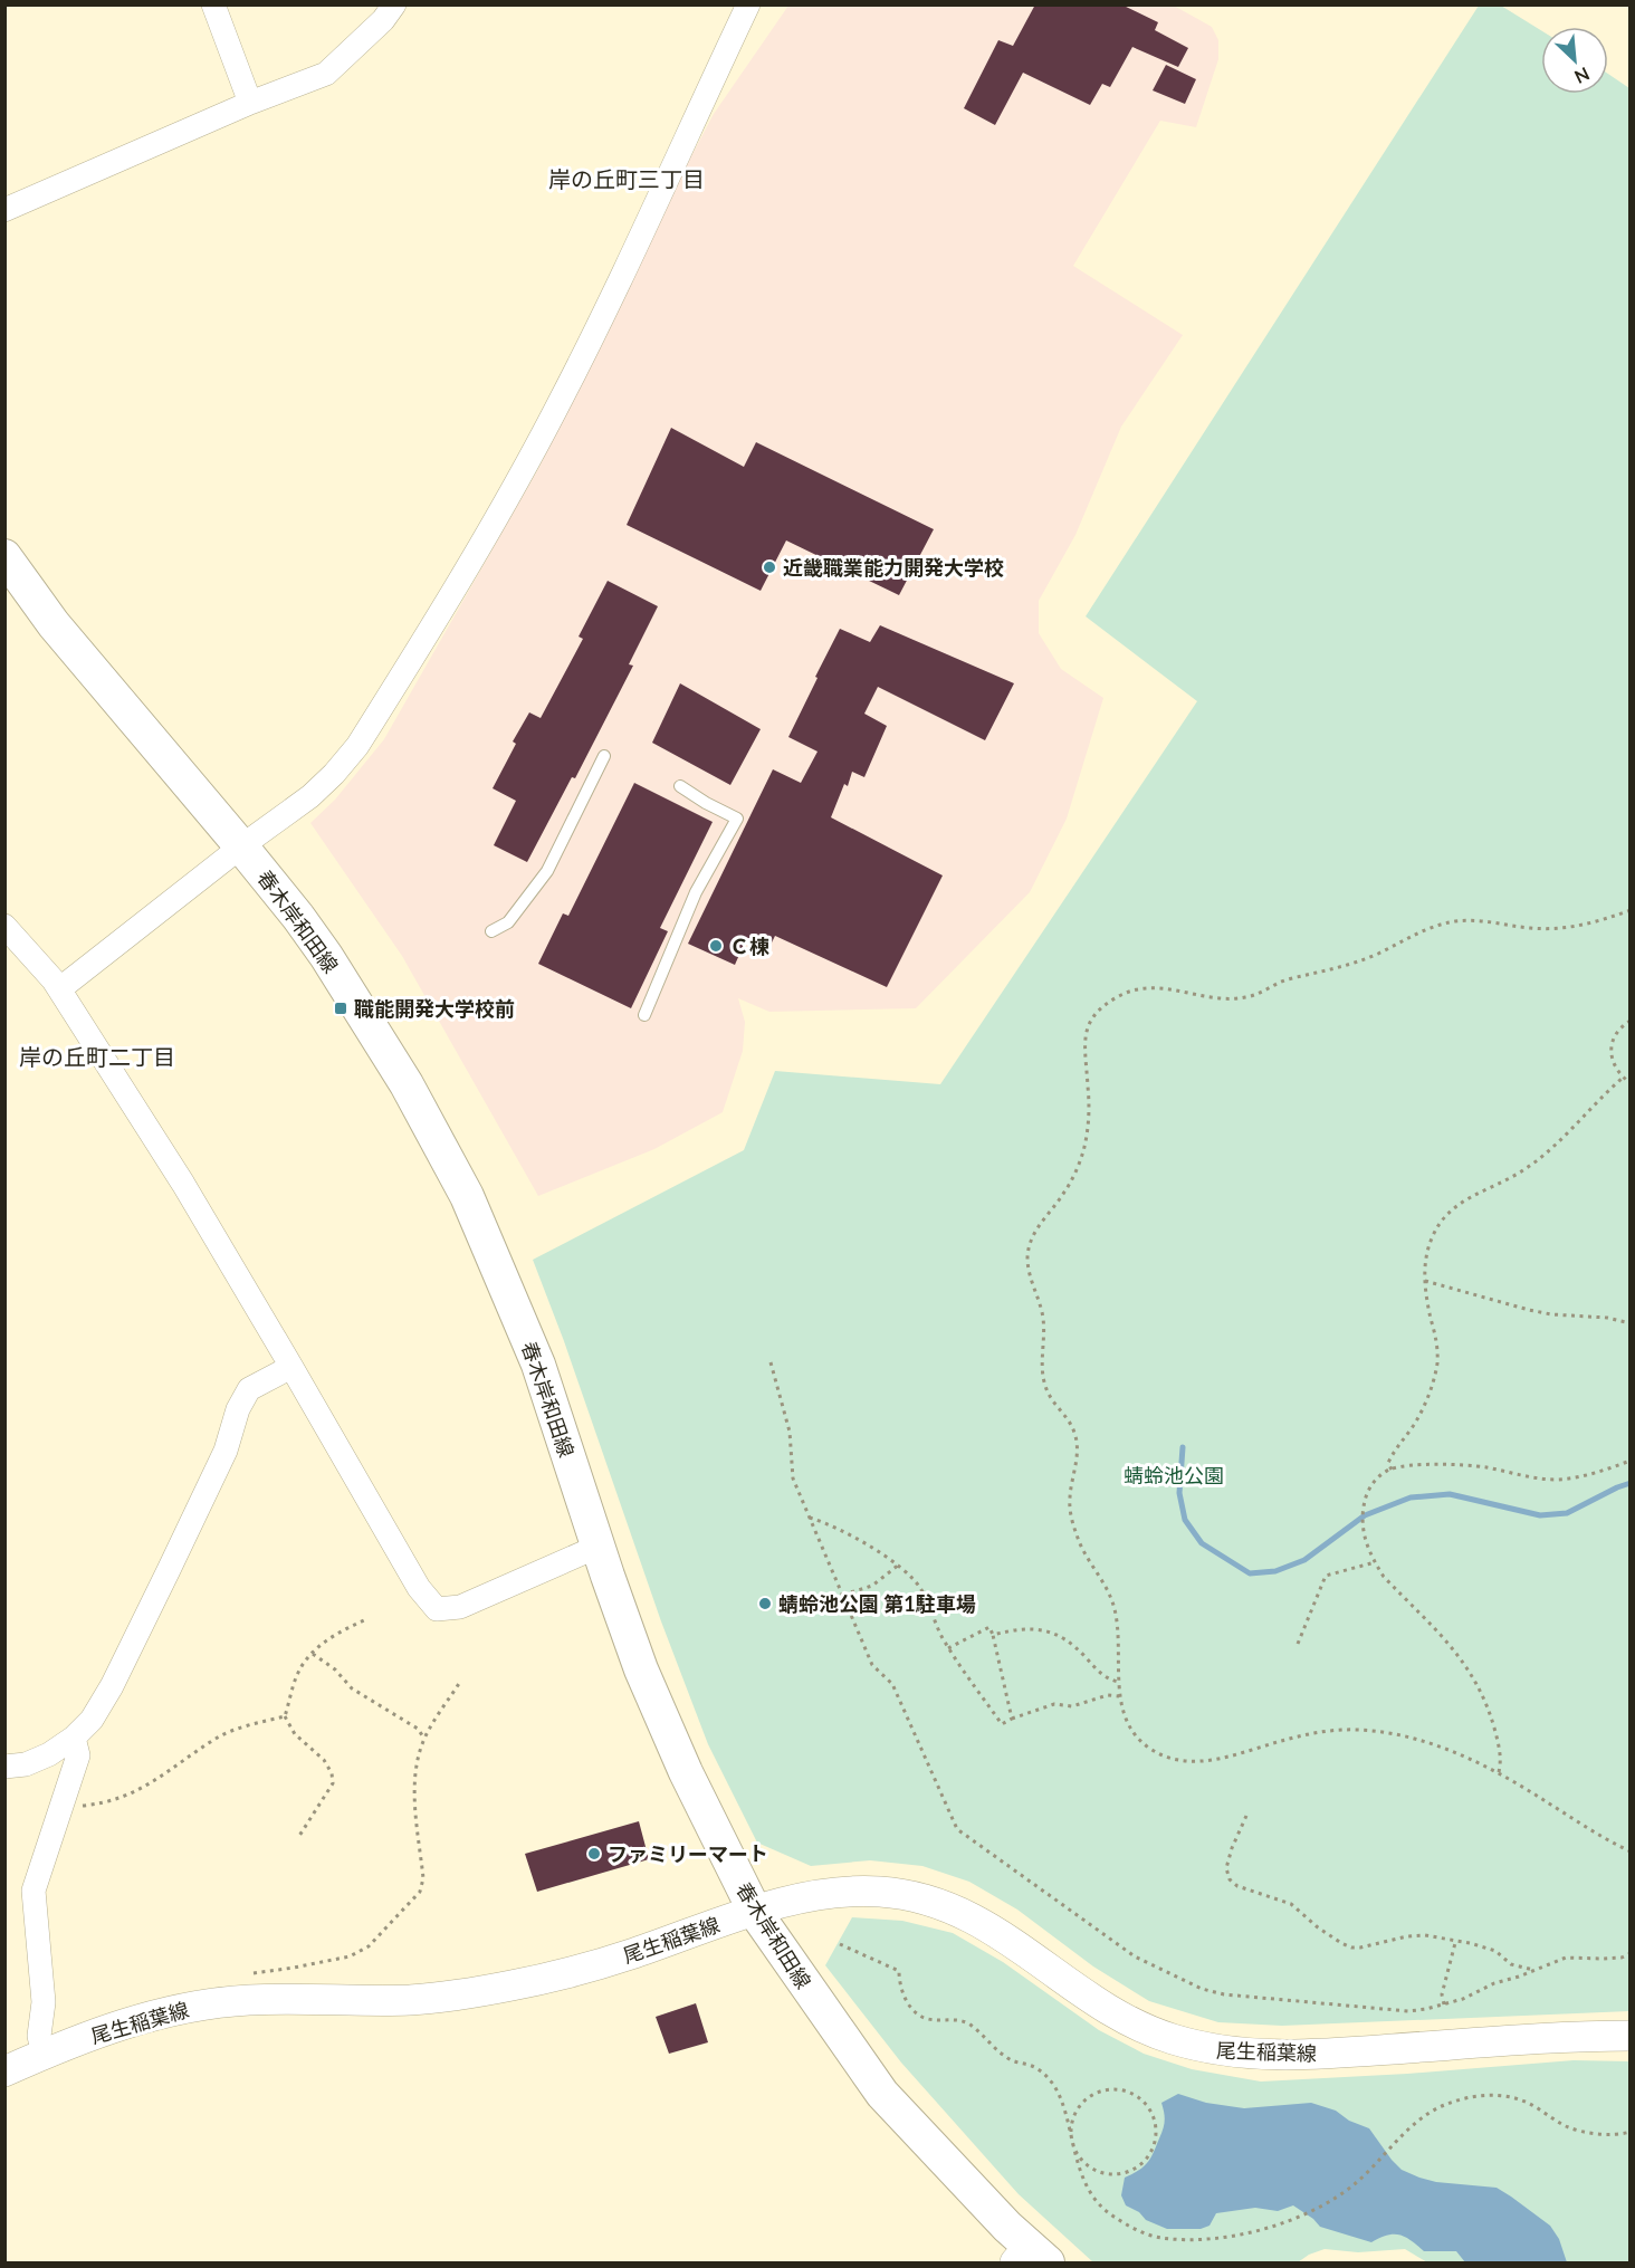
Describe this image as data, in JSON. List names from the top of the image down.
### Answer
{
  "streets": {
    "main road": ["春木岸和田線"],
    "street": ["尾生稲葉線"]
  },
  "crossings": [
    ["春木岸和田線", "尾生稲葉線"]
  ],
  "districts": ["岸の丘町三丁目", "岸の丘町二丁目"],
  "parks": ["蜻蛉池公園"],
  "places": {
    "other": [
      "近畿職業能力開発大学校",
      "Ｃ棟",
      "蜻蛉池公園 第1駐車場",
      "ファミリーマート"
    ],
    "transit": ["職能開発大学校前"]
  },
  "north": "bottom right"
}
